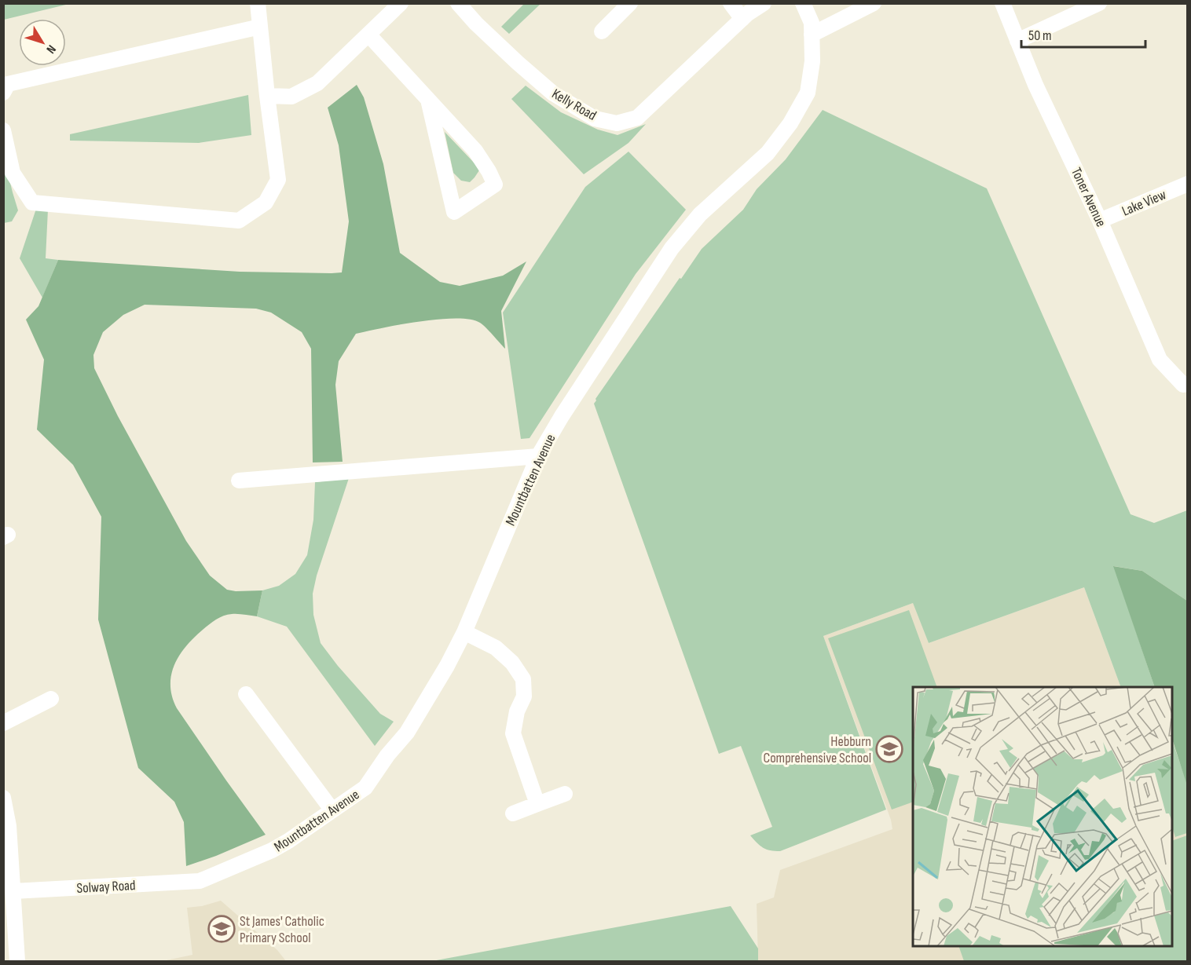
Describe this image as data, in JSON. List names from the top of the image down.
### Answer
{
  "streets": {
    "street": [
      "Kelly Road",
      "Toner Avenue",
      "Lake View",
      "Mountbatten Avenue",
      "Solway Road"
    ]
  },
  "crossings": [
    ["Toner Avenue", "Lake View"],
    ["Mountbatten Avenue", "Solway Road"]
  ],
  "places": {
    "school or university": ["Hebburn Comprehensive School", "St James' Catholic Primary School"]
  },
  "scale_bar": "50 m",
  "north": "bottom right"
}
